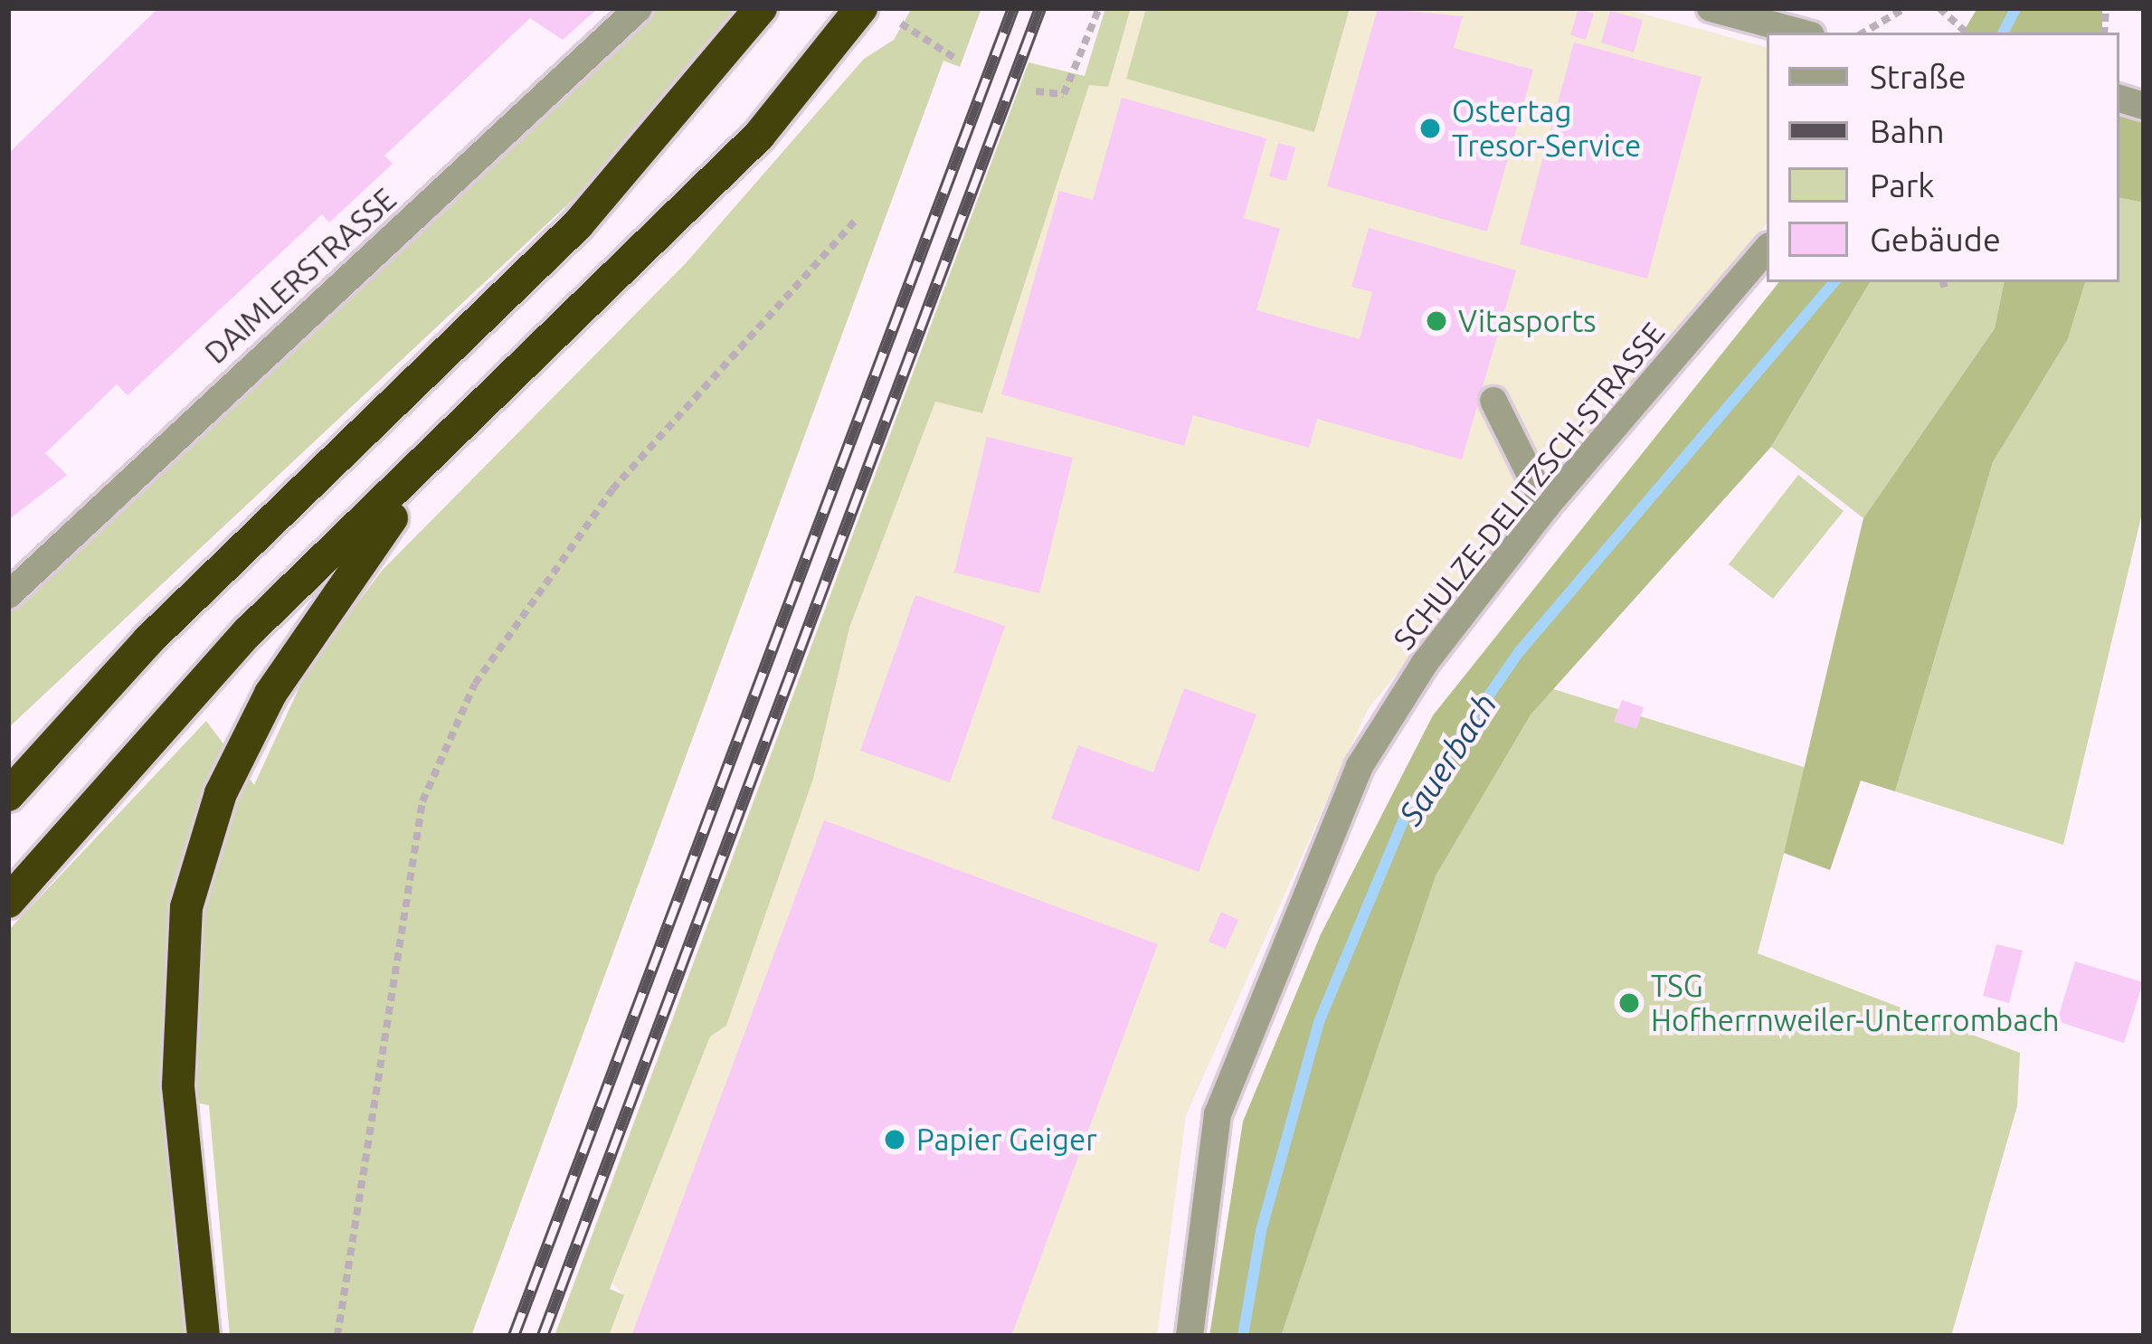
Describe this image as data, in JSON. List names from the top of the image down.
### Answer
{
  "streets": {
    "street": ["DAIMLERSTRASSE", "SCHULZE-DELITZSCH-STRASSE"]
  },
  "water": ["Sauerbach"],
  "places": [
    "Ostertag Tresor-Service",
    "Vitasports",
    "TSG Hofherrnweiler-Unterrombach",
    "Papier Geiger"
  ],
  "legend": [
    "Straße",
    "Bahn",
    "Park",
    "Gebäude"
  ]
}
